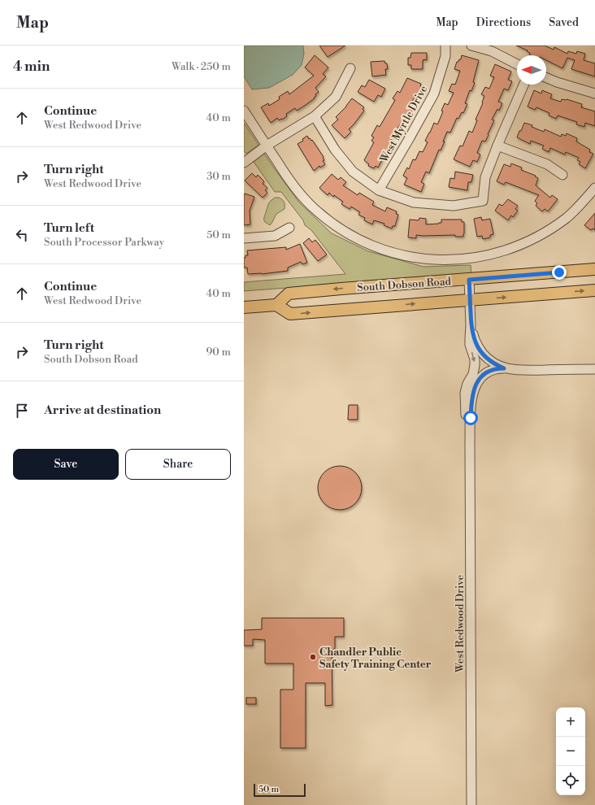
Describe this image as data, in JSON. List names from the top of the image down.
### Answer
{
  "streets": {
    "main road": ["South Dobson Road"],
    "street": ["West Myrtle Drive", "West Redwood Drive"]
  },
  "crossings": [
    ["South Dobson Road", "West Redwood Drive"]
  ],
  "places": ["Chandler Public Safety Training Center"],
  "scale_bar": "50 m",
  "north": "left",
  "page": {
    "header": "Map",
    "nav": ["Map", "Directions", "Saved"],
    "heading": ["4 min", "Walk · 250 m"],
    "list": [
      ["Continue", "West Redwood Drive", "40 m"],
      ["Turn right", "West Redwood Drive", "30 m"],
      ["Turn left", "South Processor Parkway", "50 m"],
      ["Continue", "West Redwood Drive", "40 m"],
      ["Turn right", "South Dobson Road", "90 m"],
      "Arrive at destination"
    ],
    "buttons": ["Save", "Share"],
    "map_buttons": ["+", "−"],
    "scale": "50 m"
  }
}
